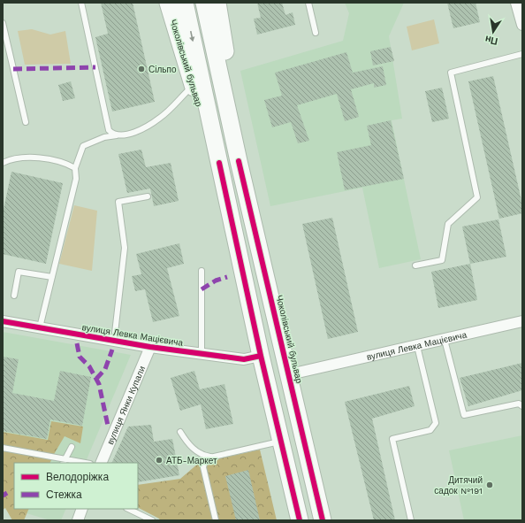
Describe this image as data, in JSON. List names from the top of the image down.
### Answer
{
  "streets": {
    "main road": ["Чоколівський бульвар"],
    "street": ["вулиця Левка Мацієвича", "вулиця Янки Купали"]
  },
  "crossings": [
    ["Чоколівський бульвар", "вулиця Левка Мацієвича"],
    ["вулиця Левка Мацієвича", "вулиця Янки Купали"]
  ],
  "places": ["Сільпо", "АТБ-Маркет", "Дитячий садок №191"],
  "legend": ["Велодоріжка", "Стежка"],
  "north": "bottom"
}
